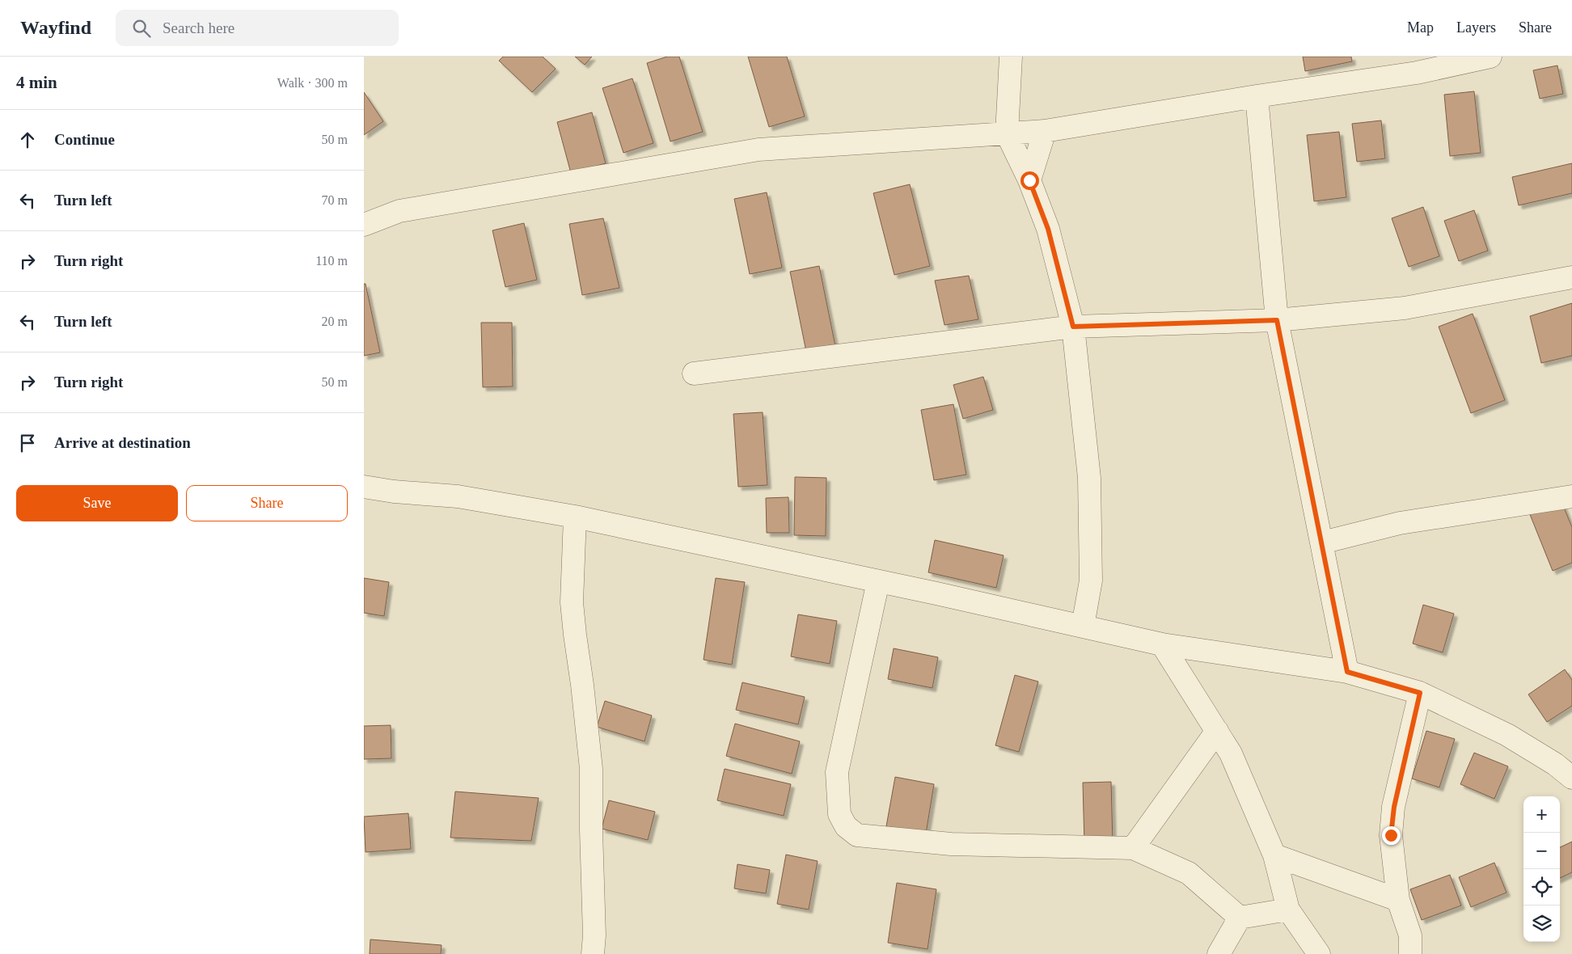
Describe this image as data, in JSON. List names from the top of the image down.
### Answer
{
  "page": {
    "header": "Wayfind",
    "search": "Search here",
    "nav": ["Map", "Layers", "Share"],
    "heading": ["4 min", "Walk · 300 m"],
    "list": [
      ["Continue", "50 m"],
      ["Turn left", "70 m"],
      ["Turn right", "110 m"],
      ["Turn left", "20 m"],
      ["Turn right", "50 m"],
      "Arrive at destination"
    ],
    "buttons": ["Save", "Share"],
    "map_buttons": ["+", "−"]
  }
}
